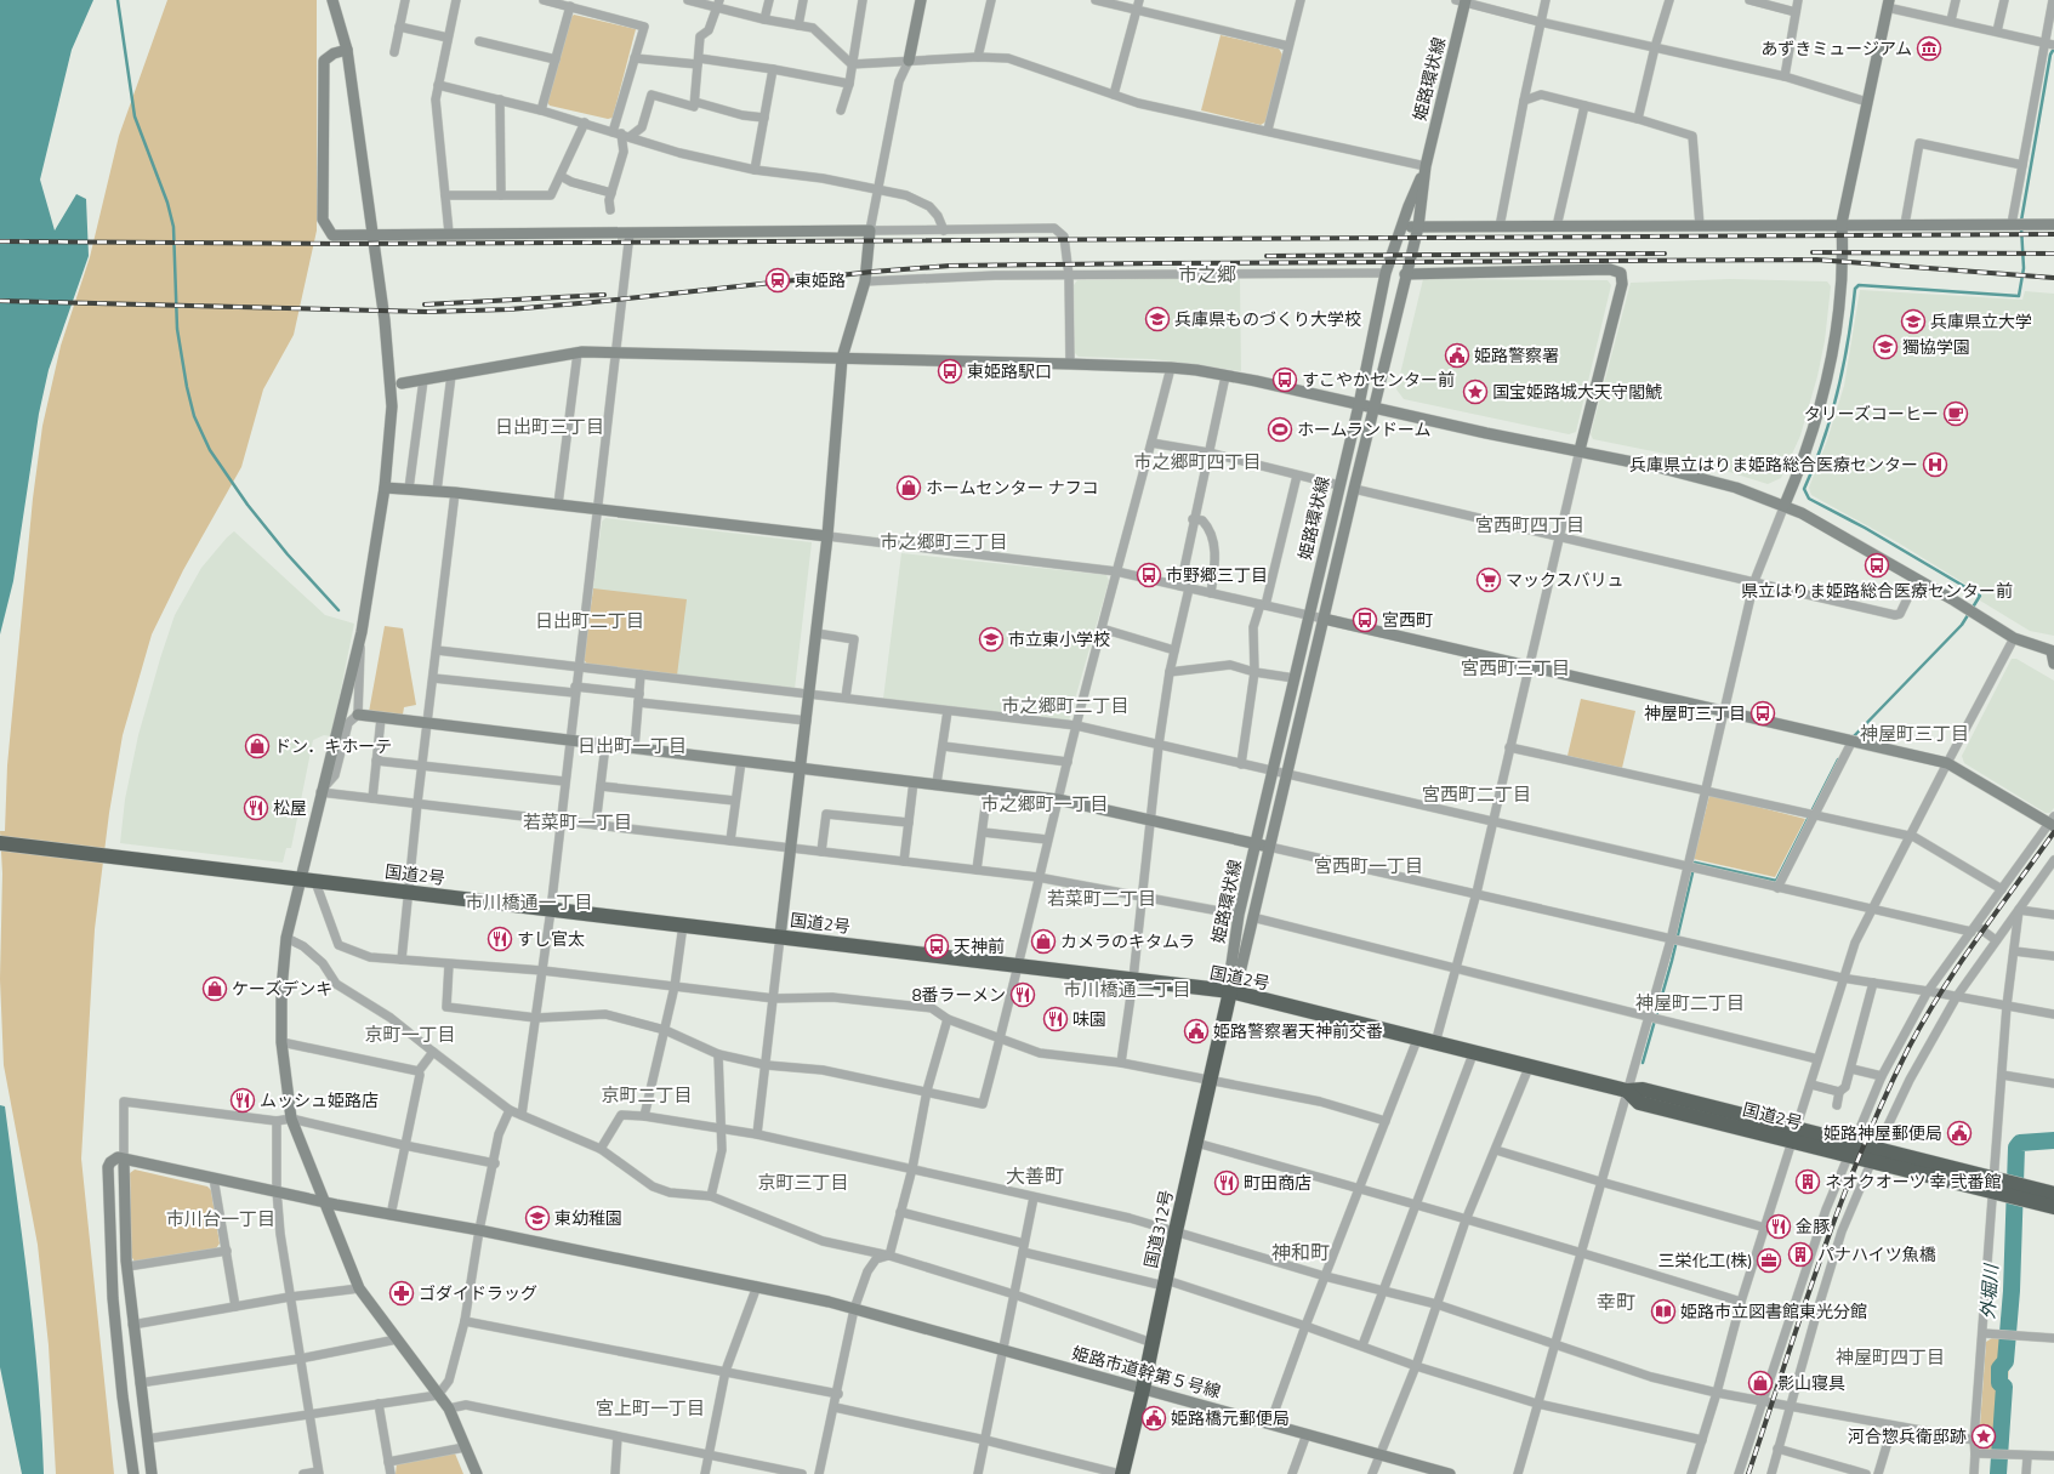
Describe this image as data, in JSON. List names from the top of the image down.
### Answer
{
  "streets": {
    "highway": ["国道2号", "国道312号"],
    "street": ["姫路環状線", "姫路市道幹第５号線"]
  },
  "crossings": [
    ["姫路環状線", "国道2号"],
    ["姫路環状線", "国道312号"],
    ["国道2号", "国道312号"],
    ["国道312号", "姫路市道幹第５号線"]
  ],
  "districts": [
    "市之郷",
    "日出町三丁目",
    "市之郷町四丁目",
    "宮西町四丁目",
    "市之郷町三丁目",
    "日出町二丁目",
    "宮西町三丁目",
    "市之郷町二丁目",
    "神屋町三丁目",
    "日出町一丁目",
    "宮西町二丁目",
    "市之郷町一丁目",
    "若菜町一丁目",
    "宮西町一丁目",
    "若菜町二丁目",
    "市川橋通一丁目",
    "市川橋通二丁目",
    "神屋町二丁目",
    "京町一丁目",
    "京町二丁目",
    "大善町",
    "京町三丁目",
    "市川台一丁目",
    "神和町",
    "幸町",
    "神屋町四丁目",
    "宮上町一丁目"
  ],
  "water": ["外堀川"],
  "places": {
    "museum": ["あずきミュージアム"],
    "station": ["東姫路"],
    "school or university": [
      "兵庫県ものづくり大学校",
      "兵庫県立大学",
      "獨協学園",
      "市立東小学校",
      "東幼稚園"
    ],
    "public building": [
      "姫路警察署",
      "姫路警察署天神前交番",
      "姫路神屋郵便局",
      "姫路橋元郵便局"
    ],
    "bus stop": [
      "東姫路駅口",
      "すこやかセンター前",
      "県立はりま姫路総合医療センター前",
      "市野郷三丁目",
      "宮西町",
      "神屋町三丁目",
      "天神前"
    ],
    "place": ["国宝姫路城大天守閣鯱", "河合惣兵衛邸跡"],
    "cafe": ["タリーズコーヒー"],
    "sports": ["ホームランドーム"],
    "hospital": ["兵庫県立はりま姫路総合医療センター"],
    "shop": [
      "ホームセンター ナフコ",
      "ドン．キホーテ",
      "カメラのキタムラ",
      "ケーズデンキ",
      "影山寝具"
    ],
    "supermarket": ["マックスバリュ"],
    "restaurant": [
      "松屋",
      "すし官太",
      "8番ラーメン",
      "味園",
      "ムッシュ姫路店",
      "町田商店",
      "金豚"
    ],
    "building": ["ネオクオーツ 幸 弐番館", "パナハイツ魚橋"],
    "office": ["三栄化工(株)"],
    "pharmacy": ["ゴダイドラッグ"],
    "library": ["姫路市立図書館東光分館"]
  }
}
